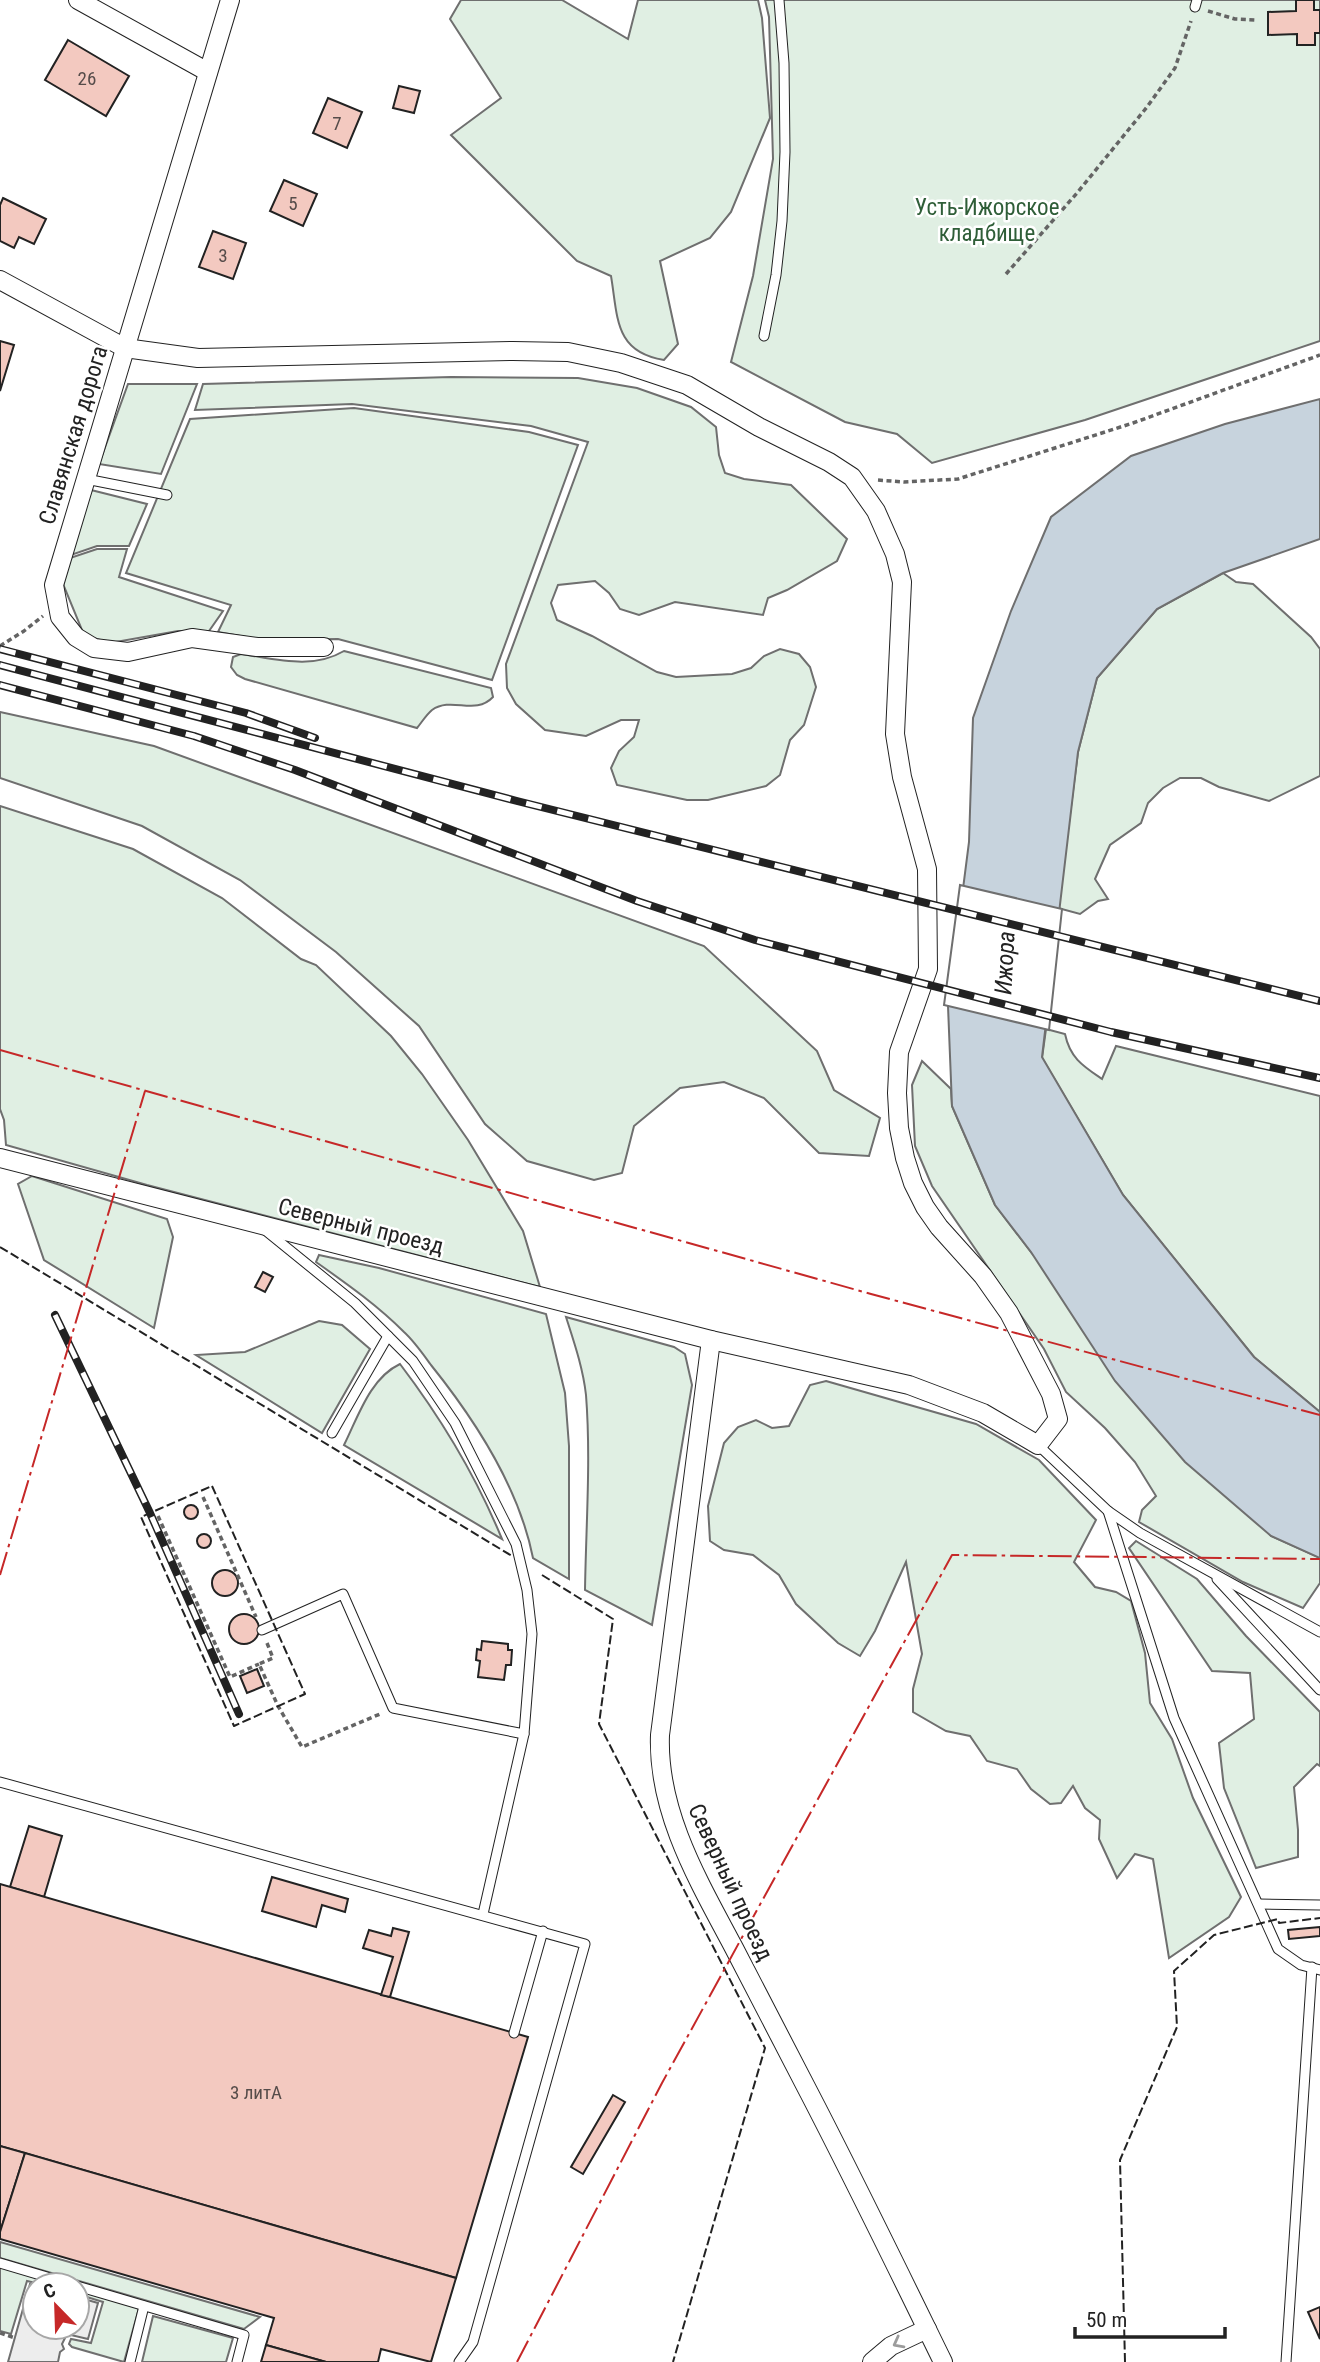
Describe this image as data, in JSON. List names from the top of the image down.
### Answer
{
  "streets": {
    "street": ["Славянская дорога", "Северный проезд"]
  },
  "water": ["Ижора"],
  "parks": ["Усть-Ижорское кладбище"],
  "house_numbers": [
    "26",
    "7",
    "5",
    "3",
    "3 литА"
  ],
  "scale_bar": "50 m",
  "north": "top left"
}
